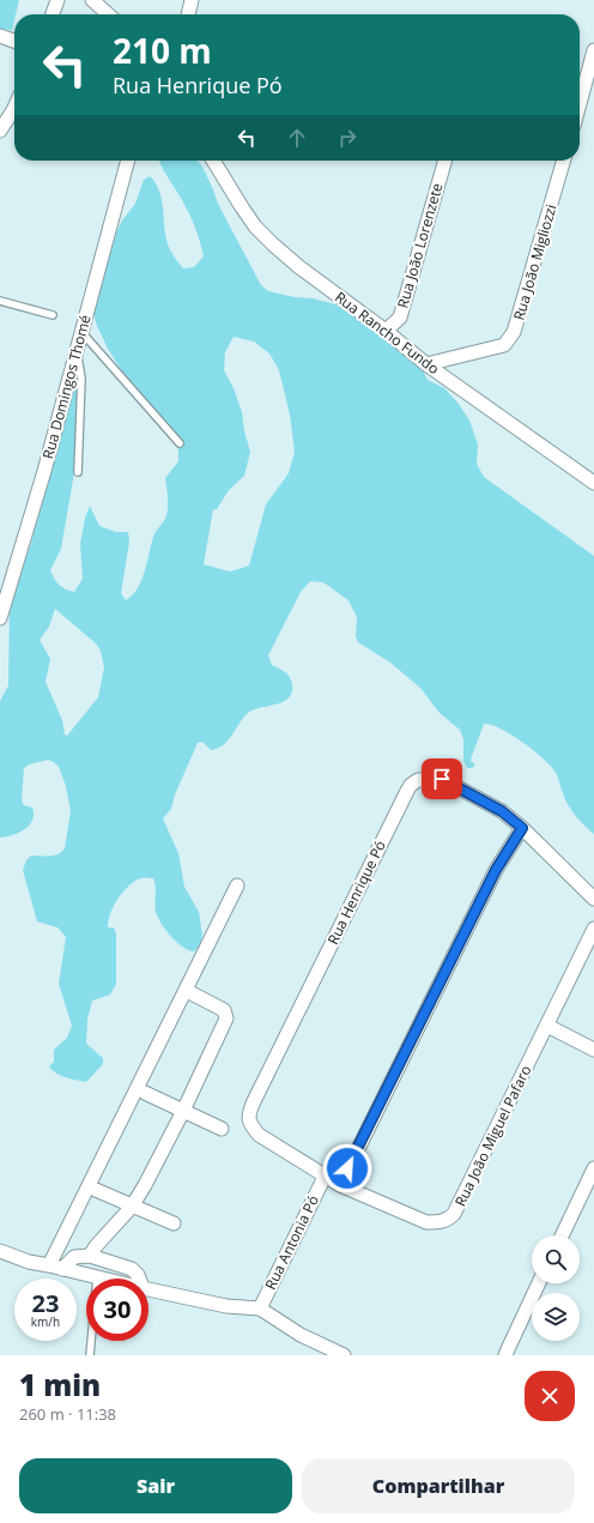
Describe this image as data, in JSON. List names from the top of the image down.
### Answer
{
  "streets": {
    "street": [
      "Rua João Lorenzete",
      "Rua João Migliozzi",
      "Rua Rancho Fundo",
      "Rua Domingos Thomé",
      "Rua Henrique Pó",
      "Rua João Miguel Pafaro",
      "Rua Antonia Pó"
    ]
  },
  "crossings": [
    ["Rua João Lorenzete", "Rua Rancho Fundo"],
    ["Rua João Migliozzi", "Rua Rancho Fundo"],
    ["Rua Henrique Pó", "Rua João Miguel Pafaro"],
    ["Rua Henrique Pó", "Rua Antonia Pó"],
    ["Rua João Miguel Pafaro", "Rua Antonia Pó"]
  ],
  "page": {
    "turn": ["210 m", "Rua Henrique Pó"],
    "speed": "23 km/h",
    "limit": "30",
    "heading": ["1 min", "260 m · 11:38"],
    "buttons": ["Sair", "Compartilhar"]
  }
}
